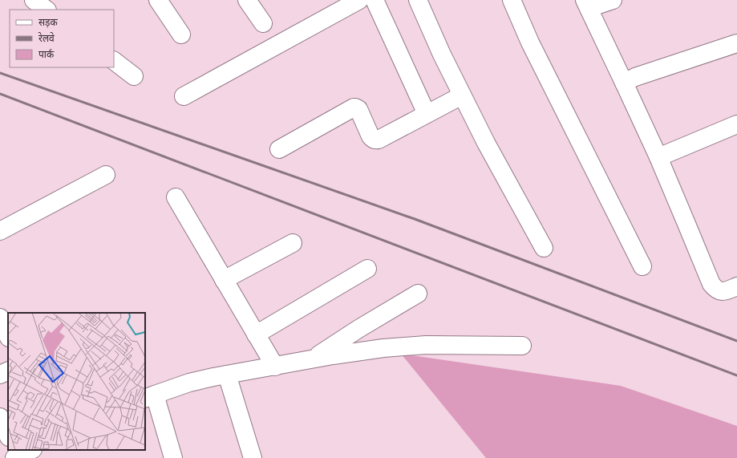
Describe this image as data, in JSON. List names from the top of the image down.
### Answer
{
  "legend": ["सड़क", "रेलवे", "पार्क"]
}
